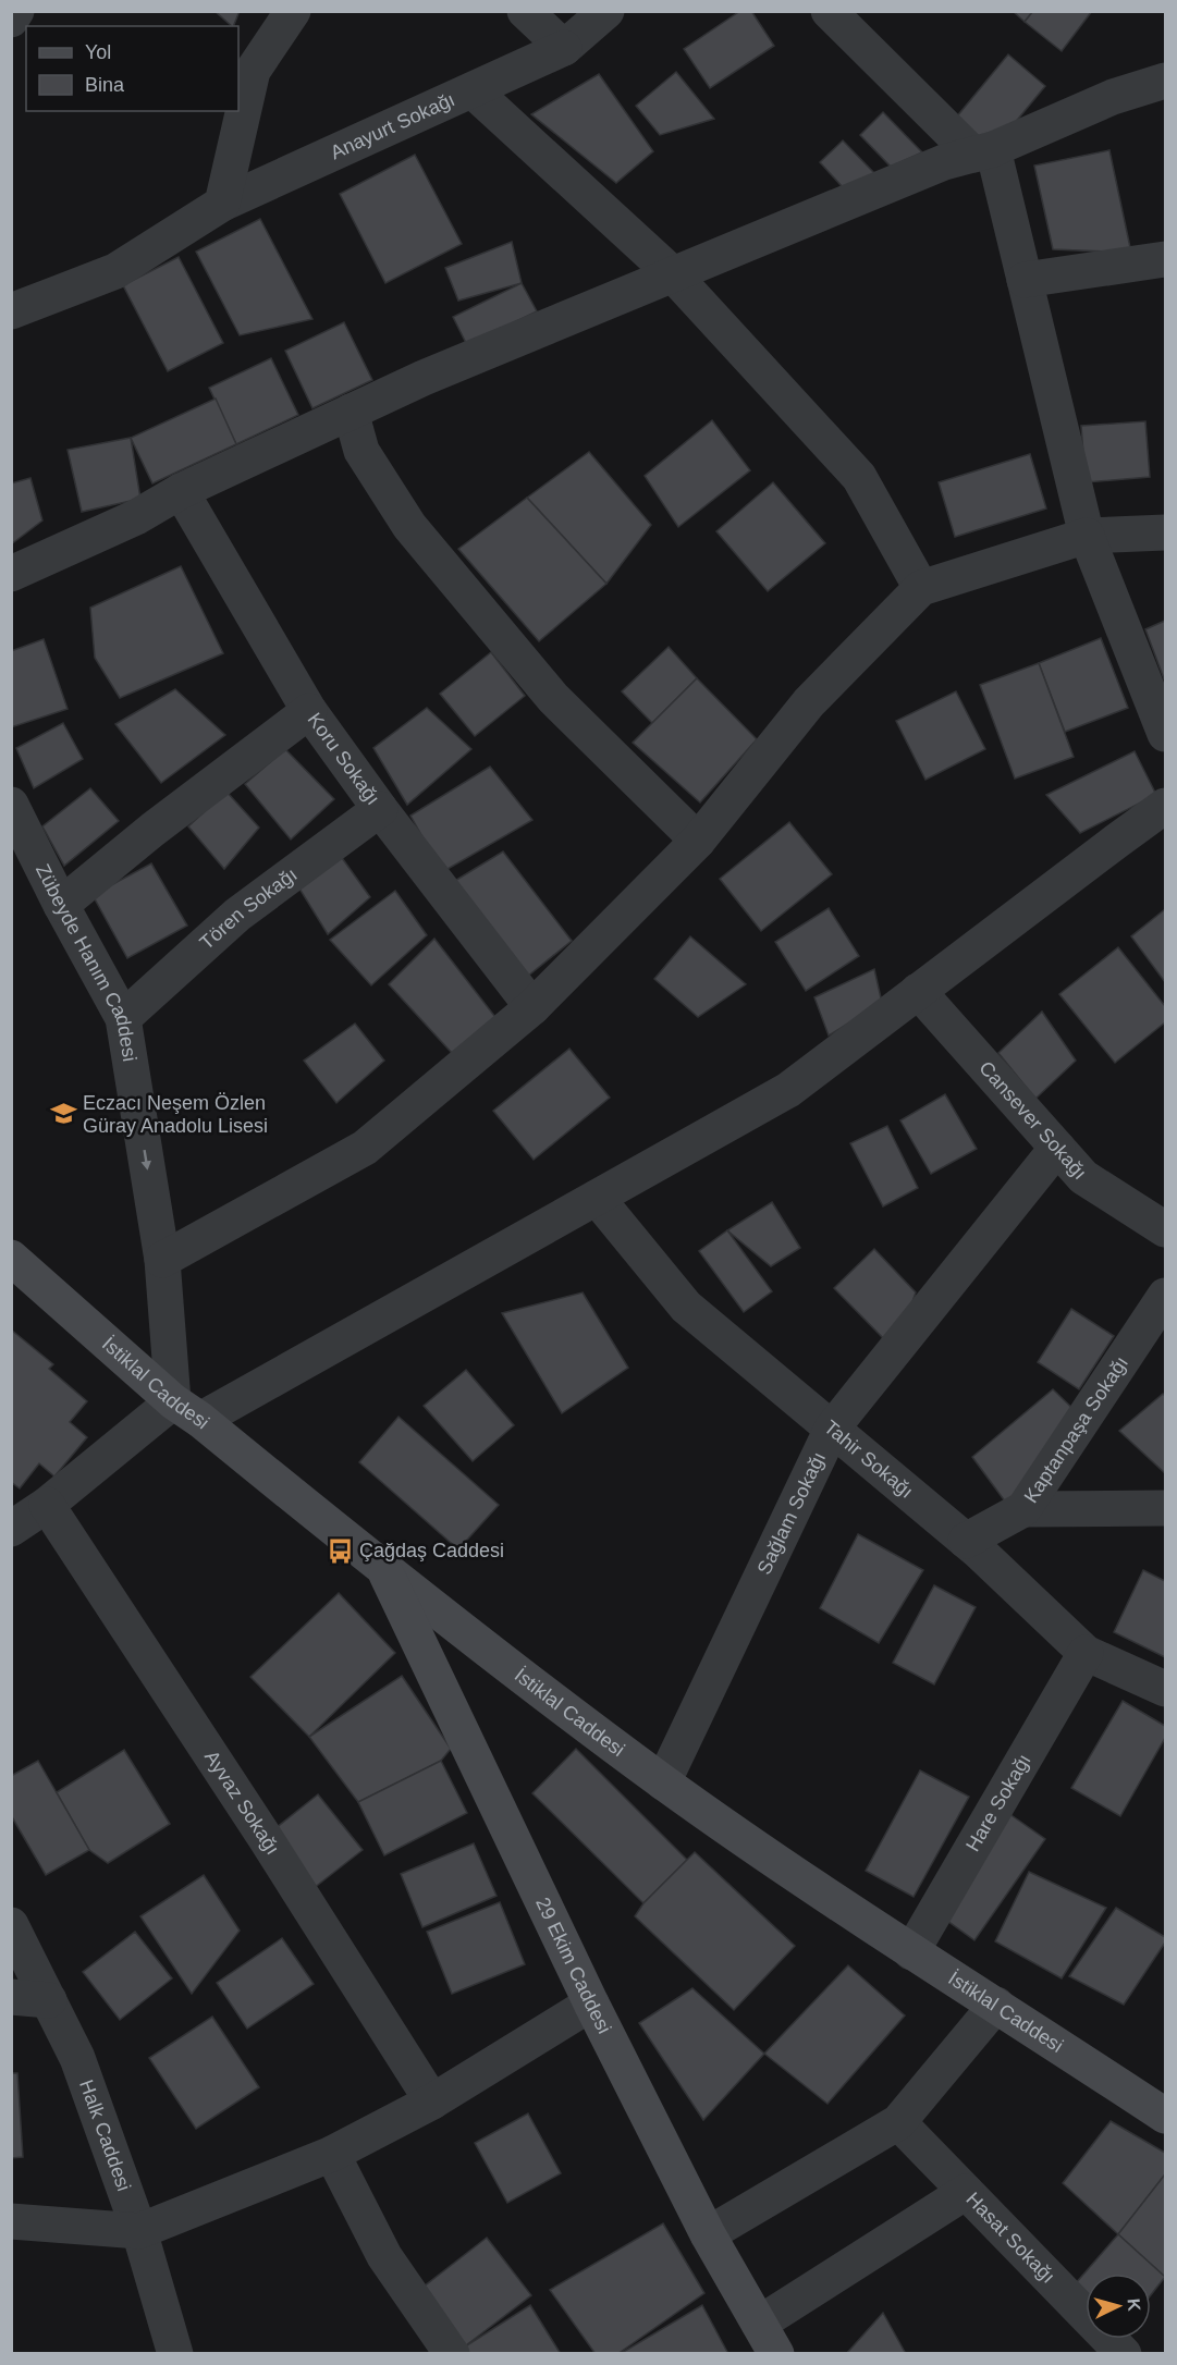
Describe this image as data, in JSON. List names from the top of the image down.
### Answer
{
  "streets": {
    "street": [
      "Anayurt Sokağı",
      "Koru Sokağı",
      "Tören Sokağı",
      "Zübeyde Hanım Caddesi",
      "Cansever Sokağı",
      "İstiklal Caddesi",
      "Kaptanpaşa Sokağı",
      "Tahir Sokağı",
      "Sağlam Sokağı",
      "Ayvaz Sokağı",
      "Hare Sokağı",
      "29 Ekim Caddesi",
      "Halk Caddesi",
      "Hasat Sokağı"
    ]
  },
  "crossings": [
    ["Koru Sokağı", "Tören Sokağı"],
    ["Tören Sokağı", "Zübeyde Hanım Caddesi"],
    ["Zübeyde Hanım Caddesi", "İstiklal Caddesi"],
    ["Cansever Sokağı", "Sağlam Sokağı"],
    ["İstiklal Caddesi", "Sağlam Sokağı"],
    ["İstiklal Caddesi", "Hare Sokağı"],
    ["İstiklal Caddesi", "29 Ekim Caddesi"],
    ["Kaptanpaşa Sokağı", "Tahir Sokağı"],
    ["Tahir Sokağı", "Sağlam Sokağı"],
    ["Tahir Sokağı", "Hare Sokağı"]
  ],
  "one_way": ["Zübeyde Hanım Caddesi"],
  "places": {
    "school or university": ["Eczacı Neşem Özlen Güray Anadolu Lisesi"],
    "bus stop": ["Çağdaş Caddesi"]
  },
  "legend": ["Yol", "Bina"],
  "north": "right"
}
